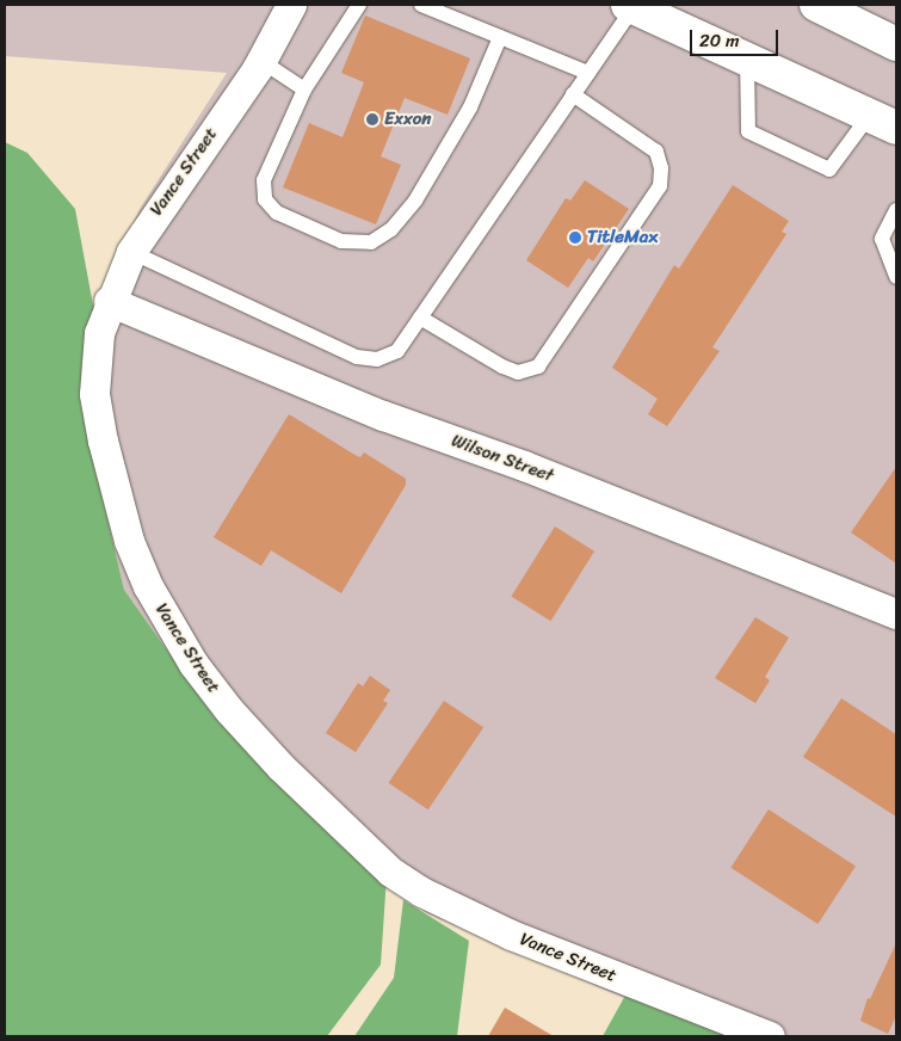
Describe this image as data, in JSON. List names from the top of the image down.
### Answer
{
  "streets": {
    "street": ["Vance Street", "Wilson Street"]
  },
  "crossings": [
    ["Vance Street", "Wilson Street"]
  ],
  "places": ["Exxon", "TitleMax"],
  "scale_bar": "20 m"
}
